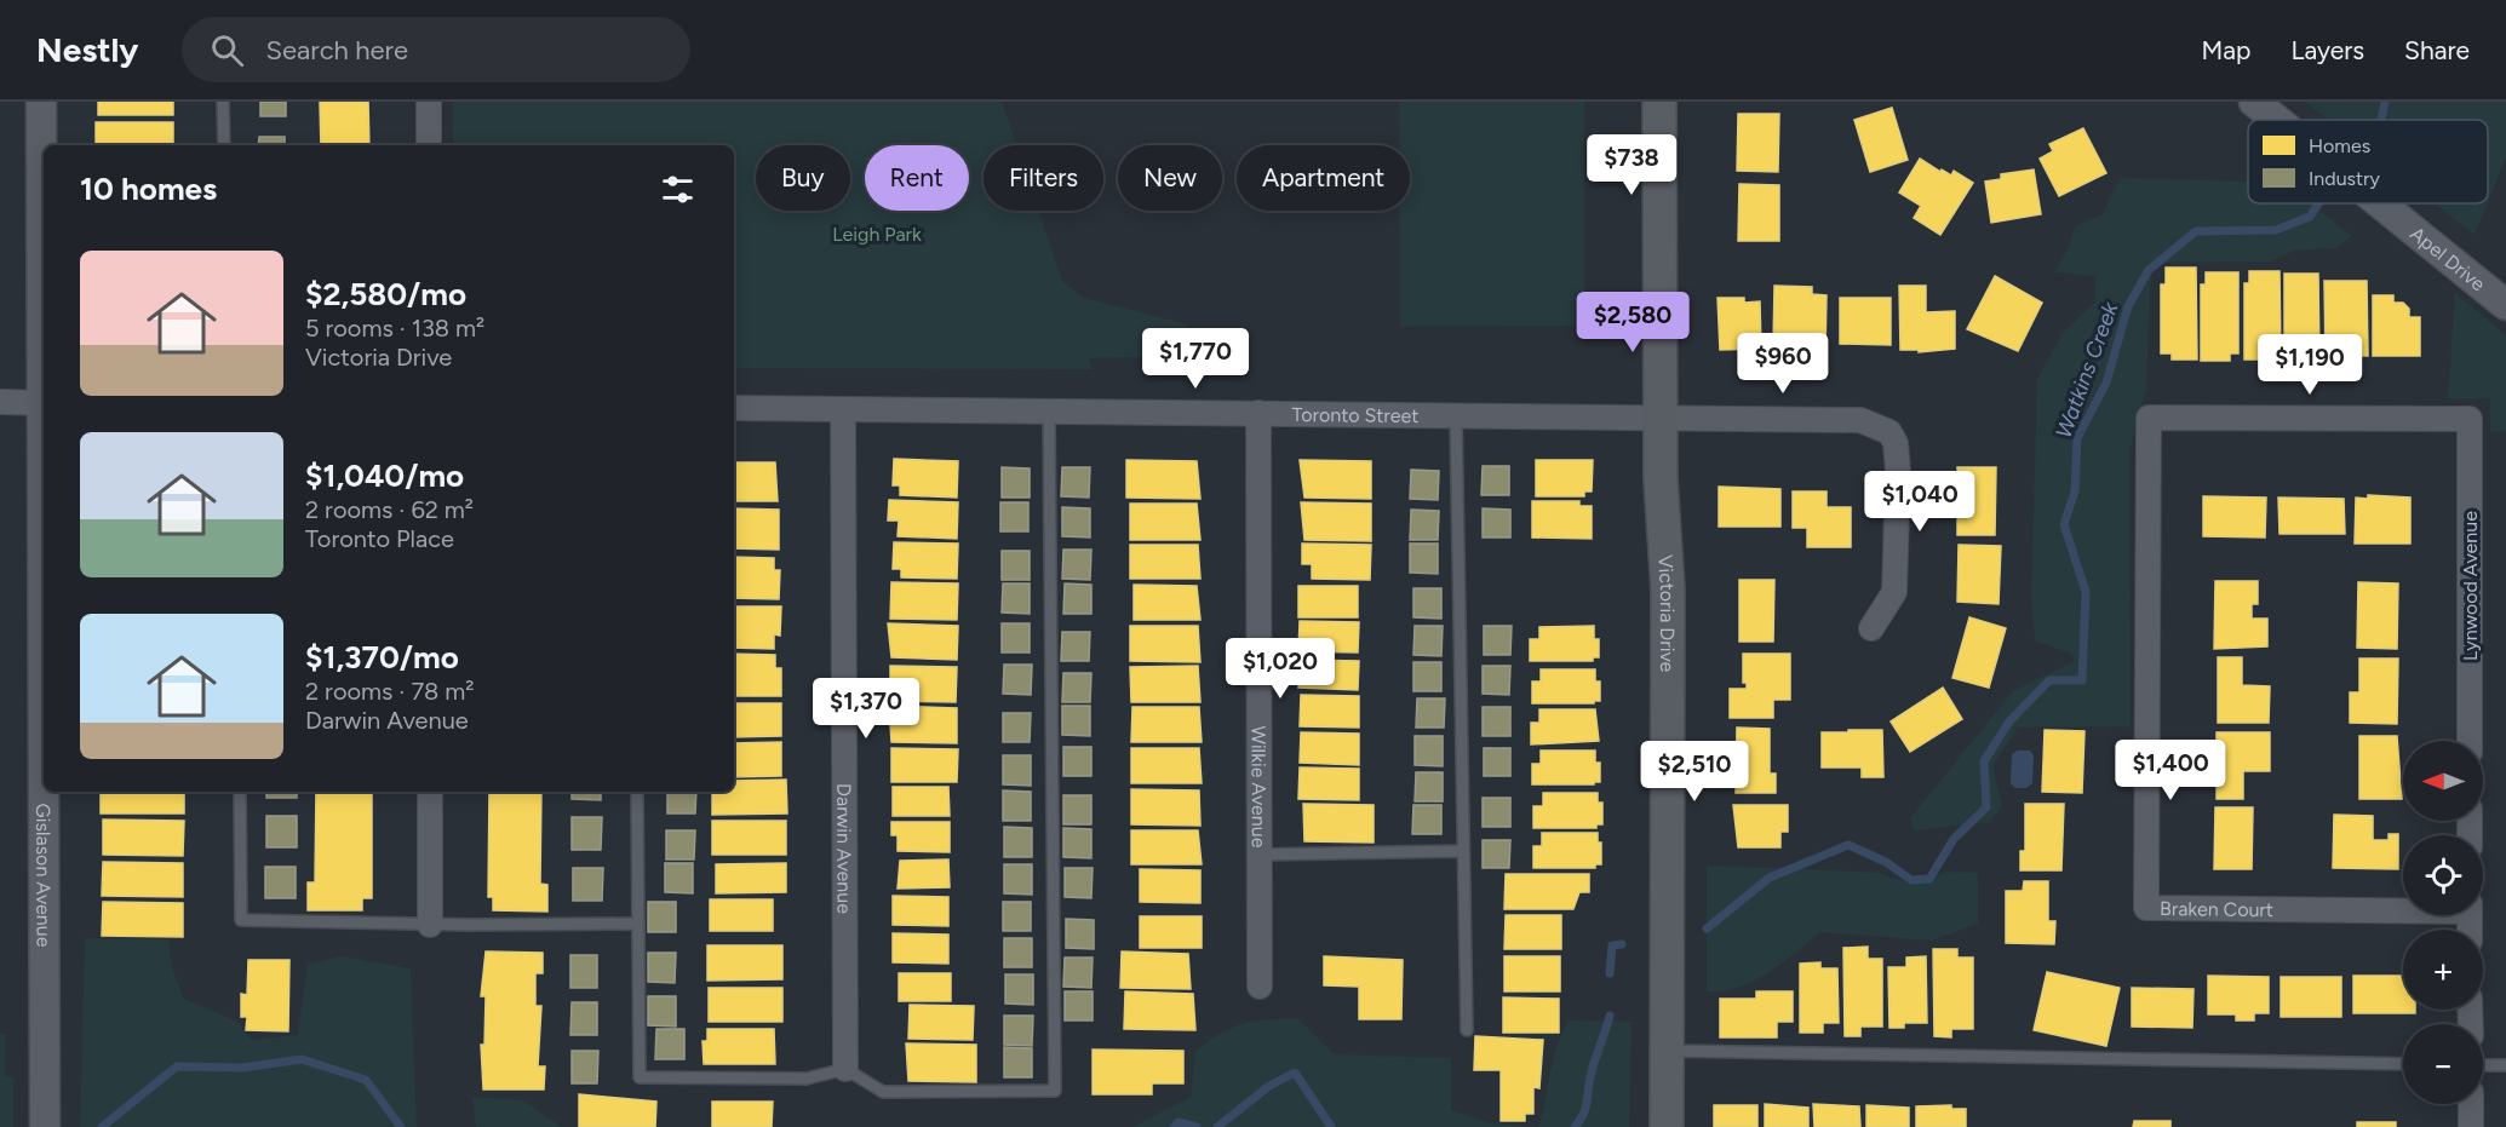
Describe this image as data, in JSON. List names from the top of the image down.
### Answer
{
  "streets": {
    "main road": ["Victoria Drive"],
    "street": [
      "Apel Drive",
      "Toronto Street",
      "Lynwood Avenue",
      "Wilkie Avenue",
      "Darwin Avenue",
      "Gislason Avenue",
      "Braken Court"
    ]
  },
  "crossings": [
    ["Toronto Street", "Victoria Drive"],
    ["Toronto Street", "Wilkie Avenue"],
    ["Toronto Street", "Darwin Avenue"],
    ["Lynwood Avenue", "Braken Court"]
  ],
  "water": ["Watkins Creek"],
  "parks": ["Leigh Park"],
  "legend": ["Homes", "Industry"],
  "north": "left",
  "page": {
    "header": "Nestly",
    "search": "Search here",
    "nav": ["Map", "Layers", "Share"],
    "price": [
      "$738",
      "$2,580",
      "$1,770",
      "$960",
      "$1,190",
      "$1,040",
      "$1,020",
      "$1,370",
      "$1,400",
      "$2,510"
    ],
    "chip": [
      "Buy",
      "Rent",
      "Filters",
      "New",
      "Apartment"
    ],
    "heading": "10 homes",
    "list": [
      {
        "name": "$2,580/mo",
        "note": "5 rooms · 138 m² · Victoria Drive"
      },
      {
        "name": "$1,040/mo",
        "note": "2 rooms · 62 m² · Toronto Place"
      },
      {
        "name": "$1,370/mo",
        "note": "2 rooms · 78 m² · Darwin Avenue"
      }
    ],
    "map_buttons": ["+", "−"]
  }
}
